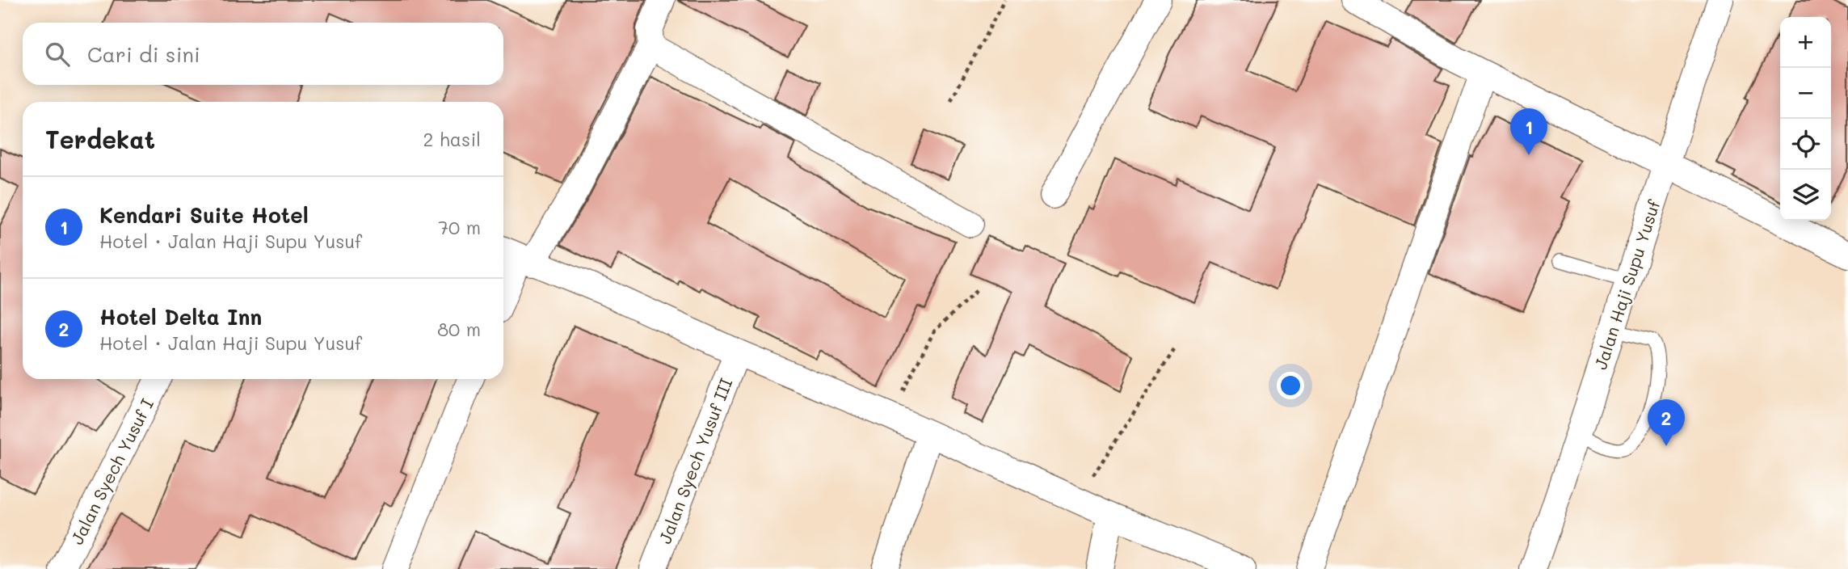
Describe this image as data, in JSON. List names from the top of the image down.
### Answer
{
  "streets": {
    "street": ["Jalan Haji Supu Yusuf", "Jalan Syech Yusuf III", "Jalan Syech Yusuf I"]
  },
  "page": {
    "map_buttons": ["+", "−"],
    "search": "Cari di sini",
    "heading": ["Terdekat", "2 hasil"],
    "pins": ["1", "2"],
    "list": [
      {
        "mark": "1",
        "name": "Kendari Suite Hotel",
        "note": "Hotel · Jalan Haji Supu Yusuf",
        "value": "70 m"
      },
      {
        "mark": "2",
        "name": "Hotel Delta Inn",
        "note": "Hotel · Jalan Haji Supu Yusuf",
        "value": "80 m"
      }
    ]
  }
}
